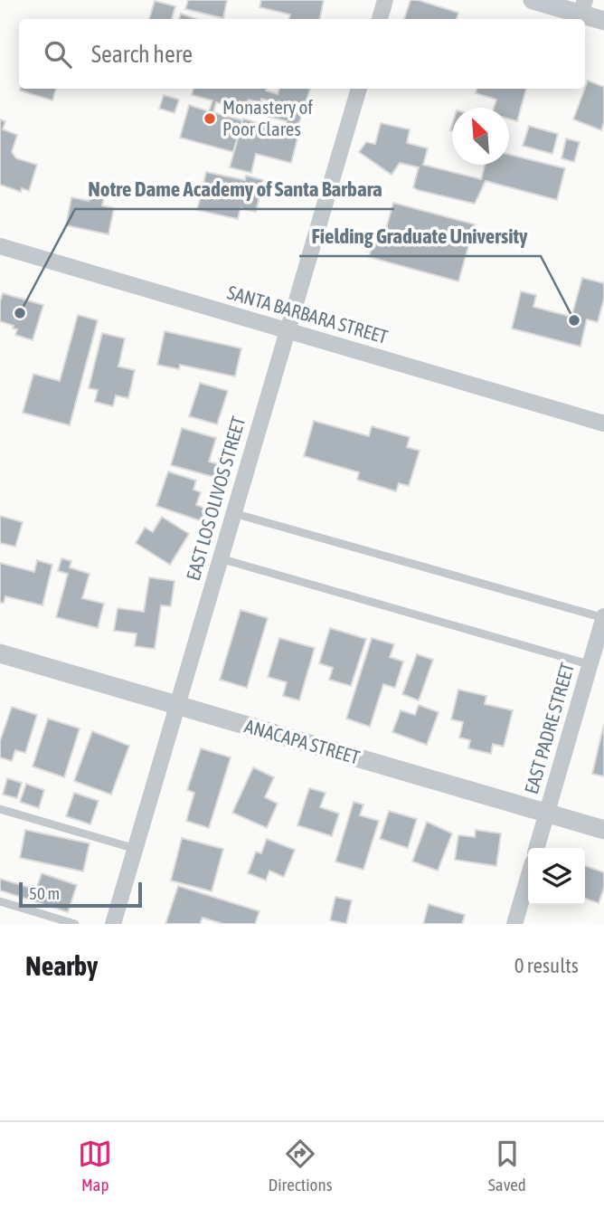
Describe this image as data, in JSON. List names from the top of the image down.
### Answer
{
  "streets": {
    "street": [
      "SANTA BARBARA STREET",
      "EAST LOS OLIVOS STREET",
      "EAST PADRE STREET",
      "ANACAPA STREET"
    ]
  },
  "crossings": [
    ["SANTA BARBARA STREET", "EAST LOS OLIVOS STREET"],
    ["EAST LOS OLIVOS STREET", "ANACAPA STREET"],
    ["EAST PADRE STREET", "ANACAPA STREET"]
  ],
  "places": ["Monastery of Poor Clares", "Notre Dame Academy of Santa Barbara", "Fielding Graduate University"],
  "scale_bar": "50 m",
  "north": "top left",
  "page": {
    "search": "Search here",
    "scale": "50 m",
    "heading": ["Nearby", "0 results"],
    "nav": ["Map", "Directions", "Saved"]
  }
}
